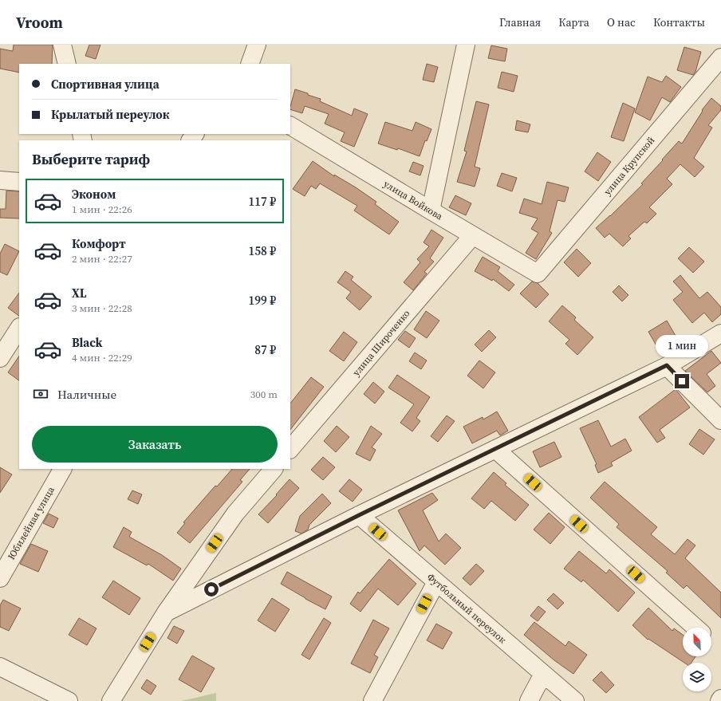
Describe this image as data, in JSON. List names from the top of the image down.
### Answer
{
  "streets": {
    "street": [
      "улица Крупской",
      "улица Войкова",
      "улица Широченко",
      "Юбилейная улица",
      "Футбольный переулок"
    ]
  },
  "crossings": [
    ["улица Крупской", "улица Войкова"],
    ["улица Войкова", "улица Широченко"]
  ],
  "north": "top left",
  "page": {
    "header": "Vroom",
    "nav": [
      "Главная",
      "Карта",
      "О нас",
      "Контакты"
    ],
    "banner": ["Спортивная улица", "Крылатый переулок"],
    "heading": "Выберите тариф",
    "list": [
      {
        "name": "Эконом",
        "note": "1 мин · 22:26",
        "value": "117 ₽"
      },
      {
        "name": "Комфорт",
        "note": "2 мин · 22:27",
        "value": "158 ₽"
      },
      {
        "name": "XL",
        "note": "3 мин · 22:28",
        "value": "199 ₽"
      },
      {
        "name": "Black",
        "note": "4 мин · 22:29",
        "value": "87 ₽"
      }
    ],
    "bubble": "1 мин",
    "pay": ["Наличные", "300 m"],
    "buttons": "Заказать"
  }
}
